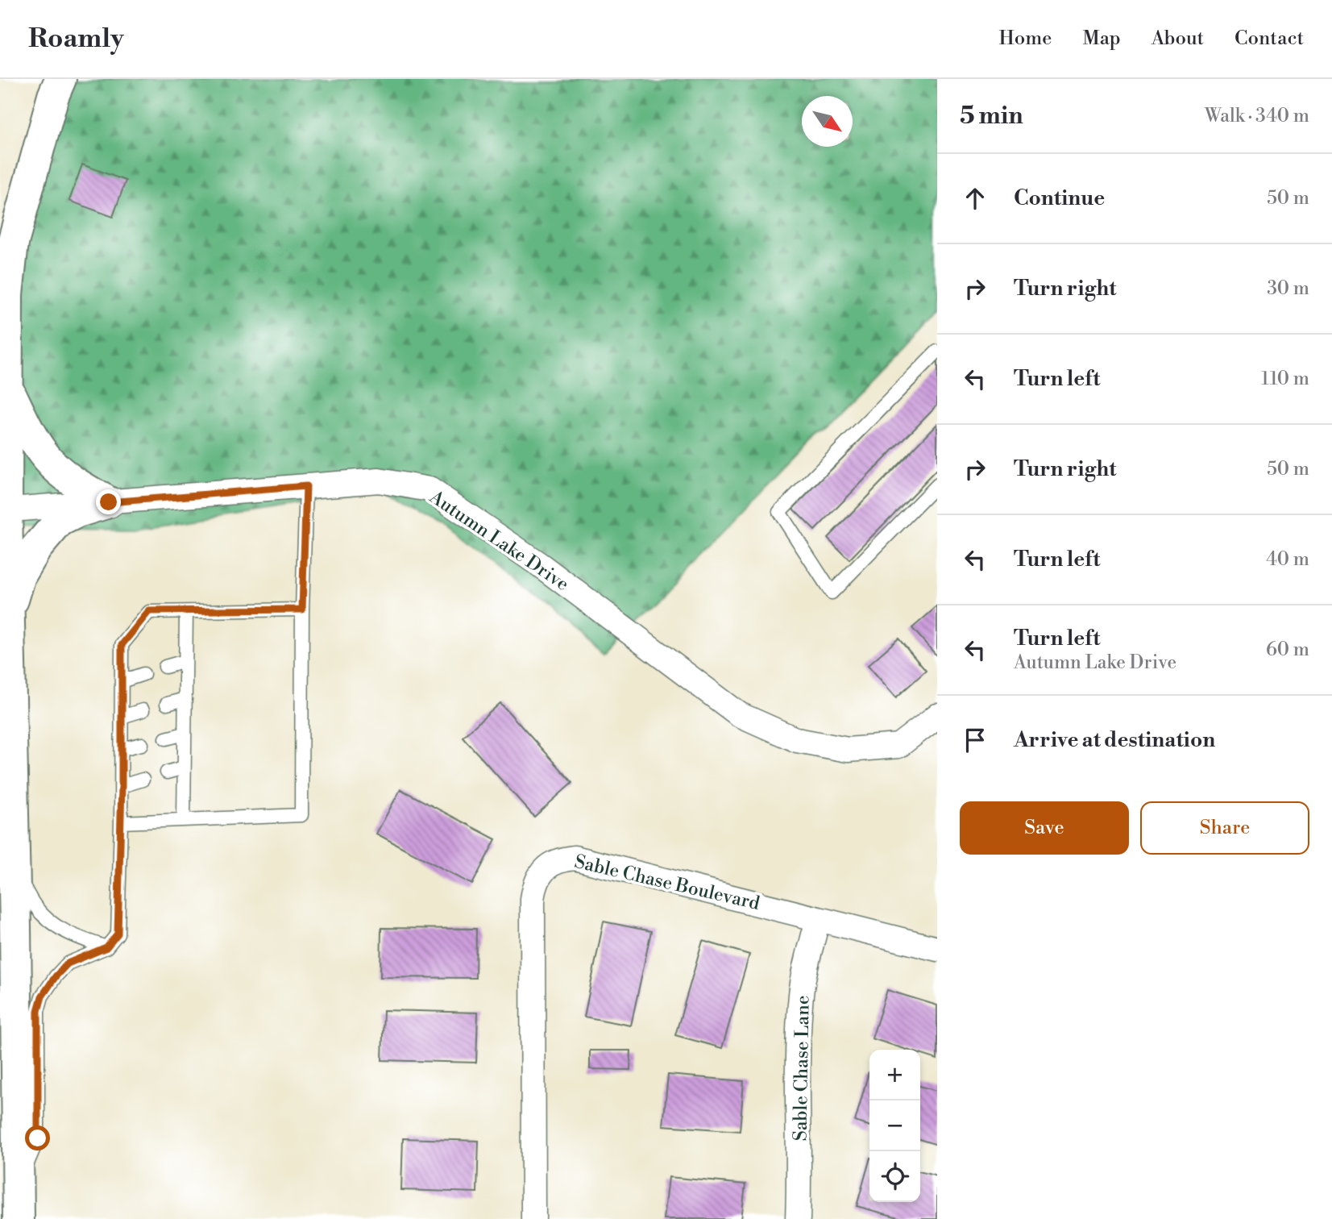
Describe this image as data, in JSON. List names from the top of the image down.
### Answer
{
  "streets": {
    "street": ["Autumn Lake Drive", "Sable Chase Boulevard", "Sable Chase Lane"]
  },
  "crossings": [
    ["Sable Chase Boulevard", "Sable Chase Lane"]
  ],
  "north": "bottom right",
  "page": {
    "header": "Roamly",
    "nav": [
      "Home",
      "Map",
      "About",
      "Contact"
    ],
    "heading": ["5 min", "Walk · 340 m"],
    "list": [
      ["Continue", "50 m"],
      ["Turn right", "30 m"],
      ["Turn left", "110 m"],
      ["Turn right", "50 m"],
      ["Turn left", "40 m"],
      ["Turn left", "Autumn Lake Drive", "60 m"],
      "Arrive at destination"
    ],
    "buttons": ["Save", "Share"],
    "map_buttons": ["+", "−"]
  }
}
